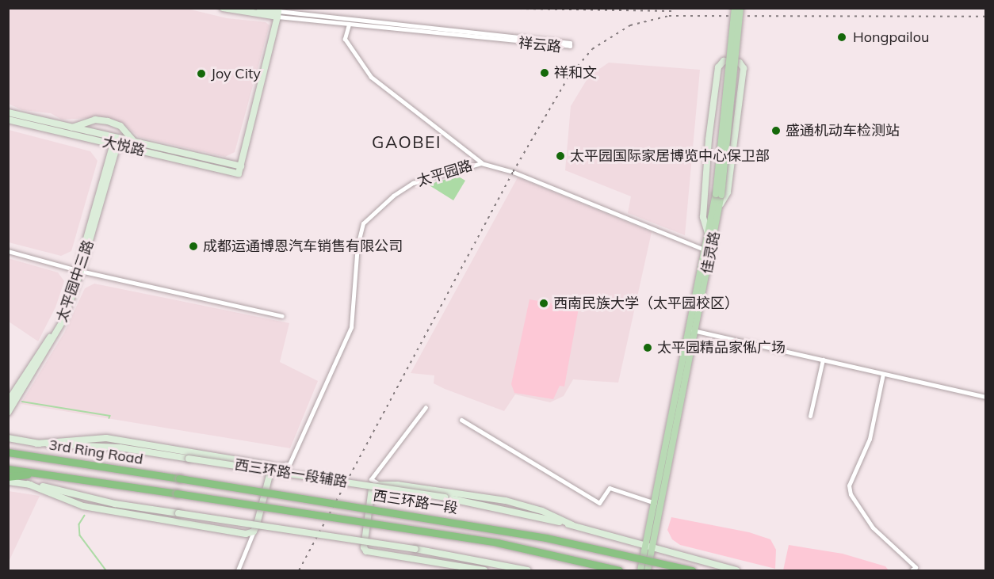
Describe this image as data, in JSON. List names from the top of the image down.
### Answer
{
  "streets": {
    "highway": ["3rd Ring Road", "西三环路一段"],
    "main road": [
      "祥云路",
      "大悦路",
      "佳灵路",
      "太平园中三路",
      "西三环路一段辅路"
    ],
    "street": ["太平园路"]
  },
  "crossings": [
    ["大悦路", "太平园中三路"],
    ["太平园路", "佳灵路"],
    ["佳灵路", "西三环路一段辅路"],
    ["3rd Ring Road", "西三环路一段"]
  ],
  "districts": ["GAOBEI"],
  "places": [
    "Hongpailou",
    "祥和文",
    "Joy City",
    "盛通机动车检测站",
    "太平园国际家居博览中心保卫部",
    "成都运通博恩汽车销售有限公司",
    "西南民族大学（太平园校区）",
    "太平园精品家俬广场"
  ]
}
